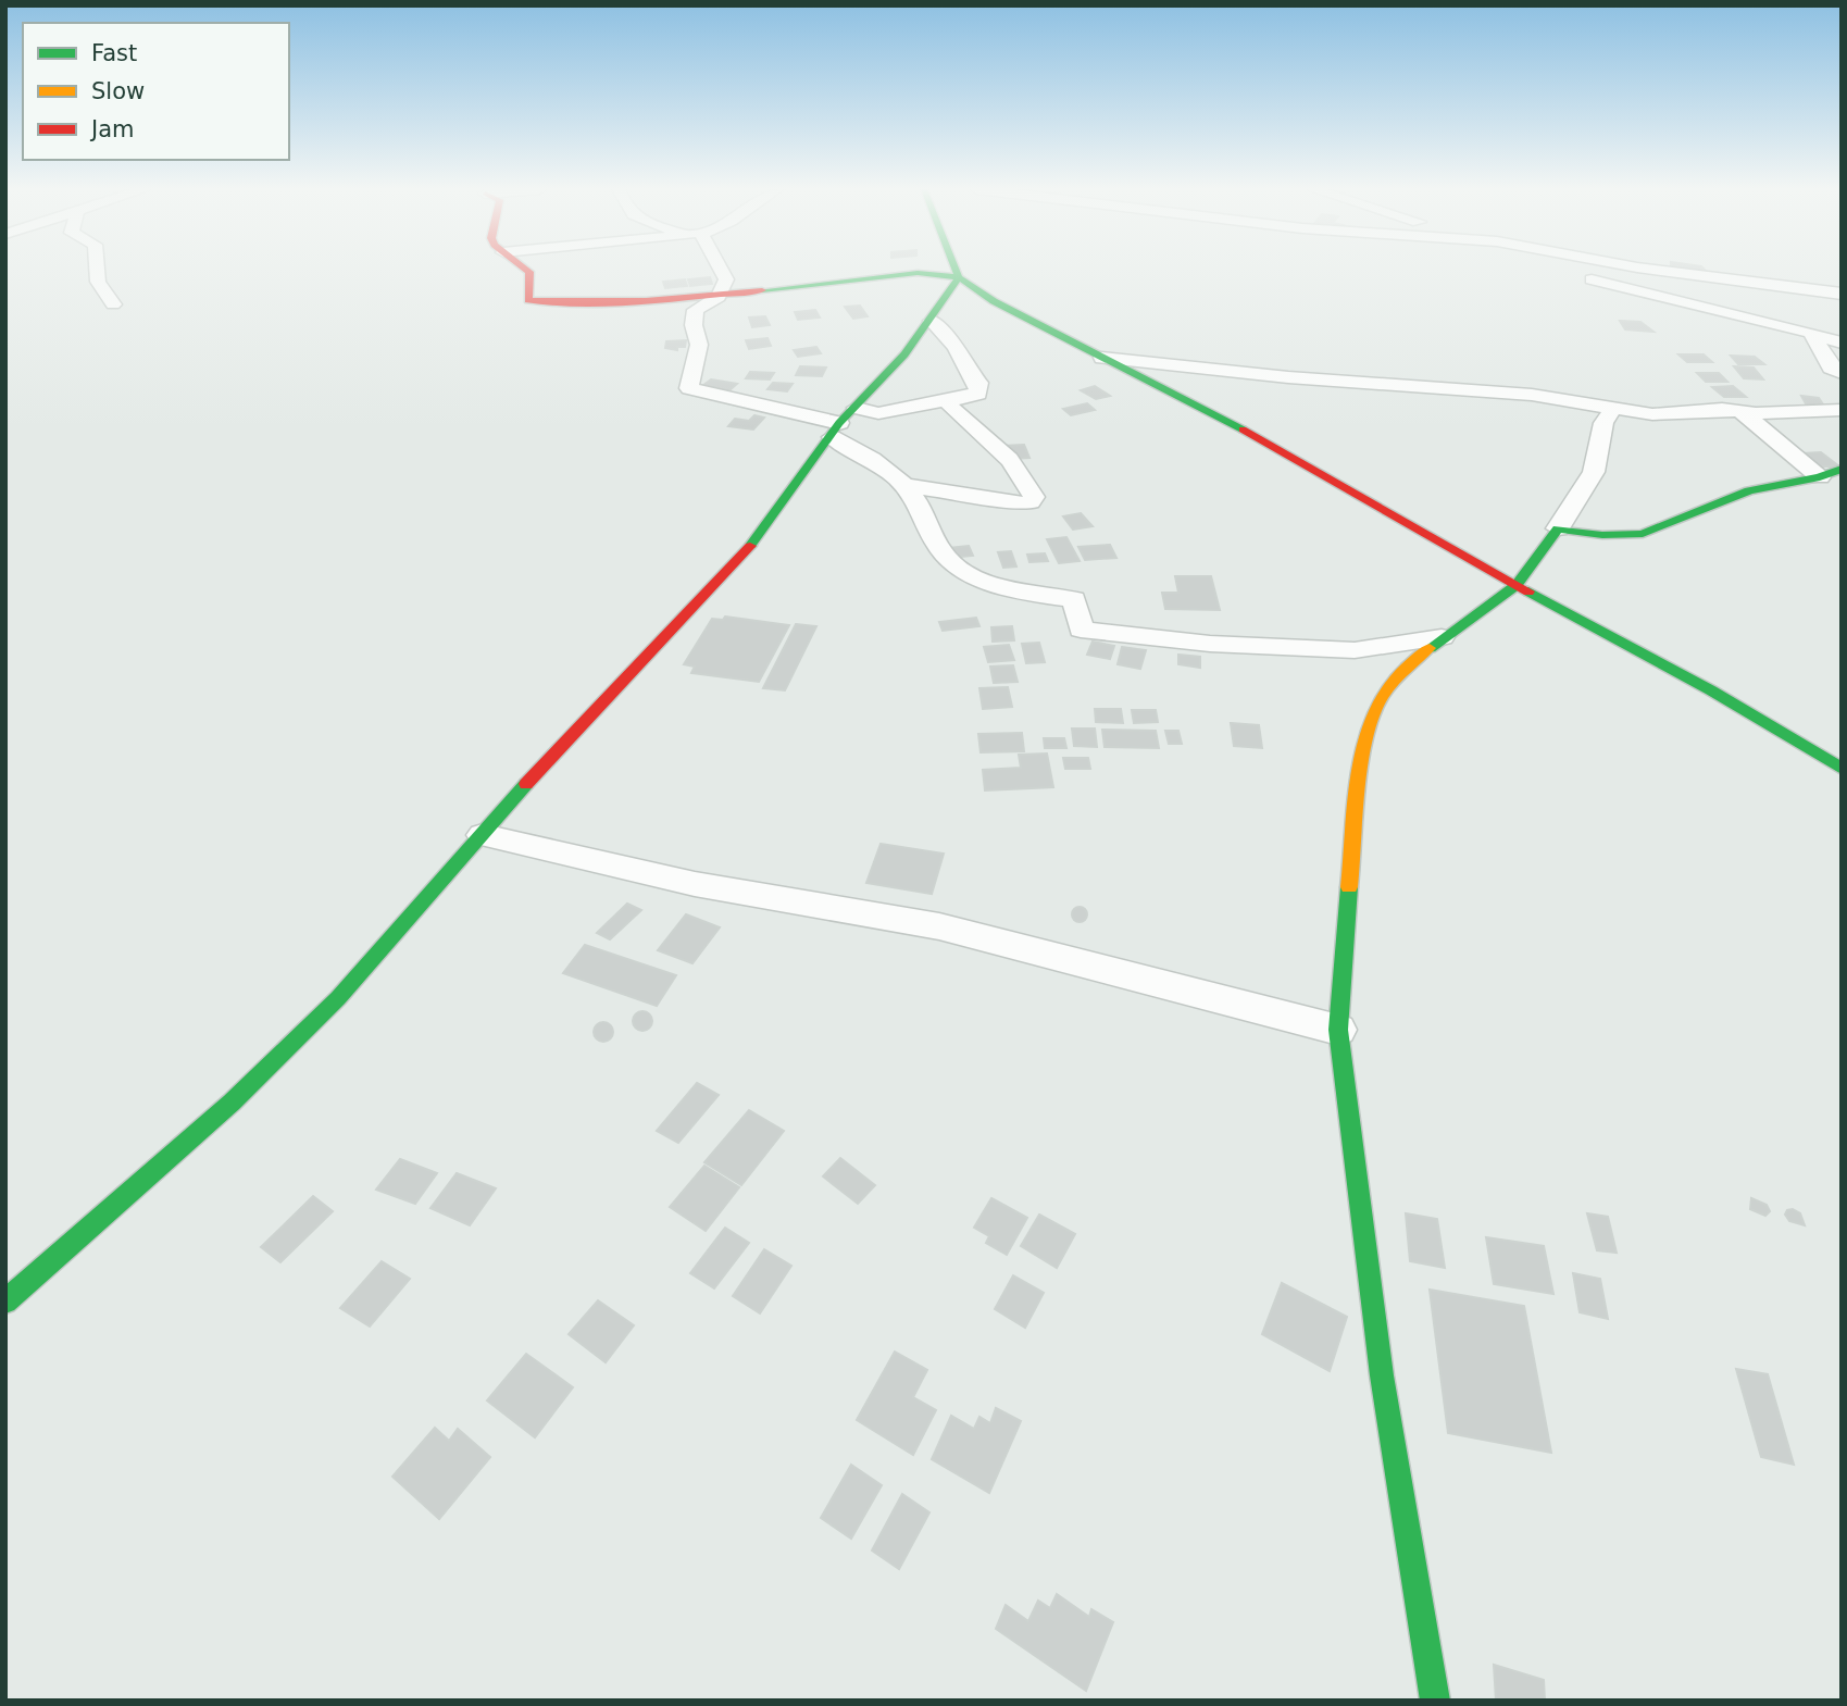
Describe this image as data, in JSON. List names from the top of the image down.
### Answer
{
  "legend": ["Fast", "Slow", "Jam"]
}
